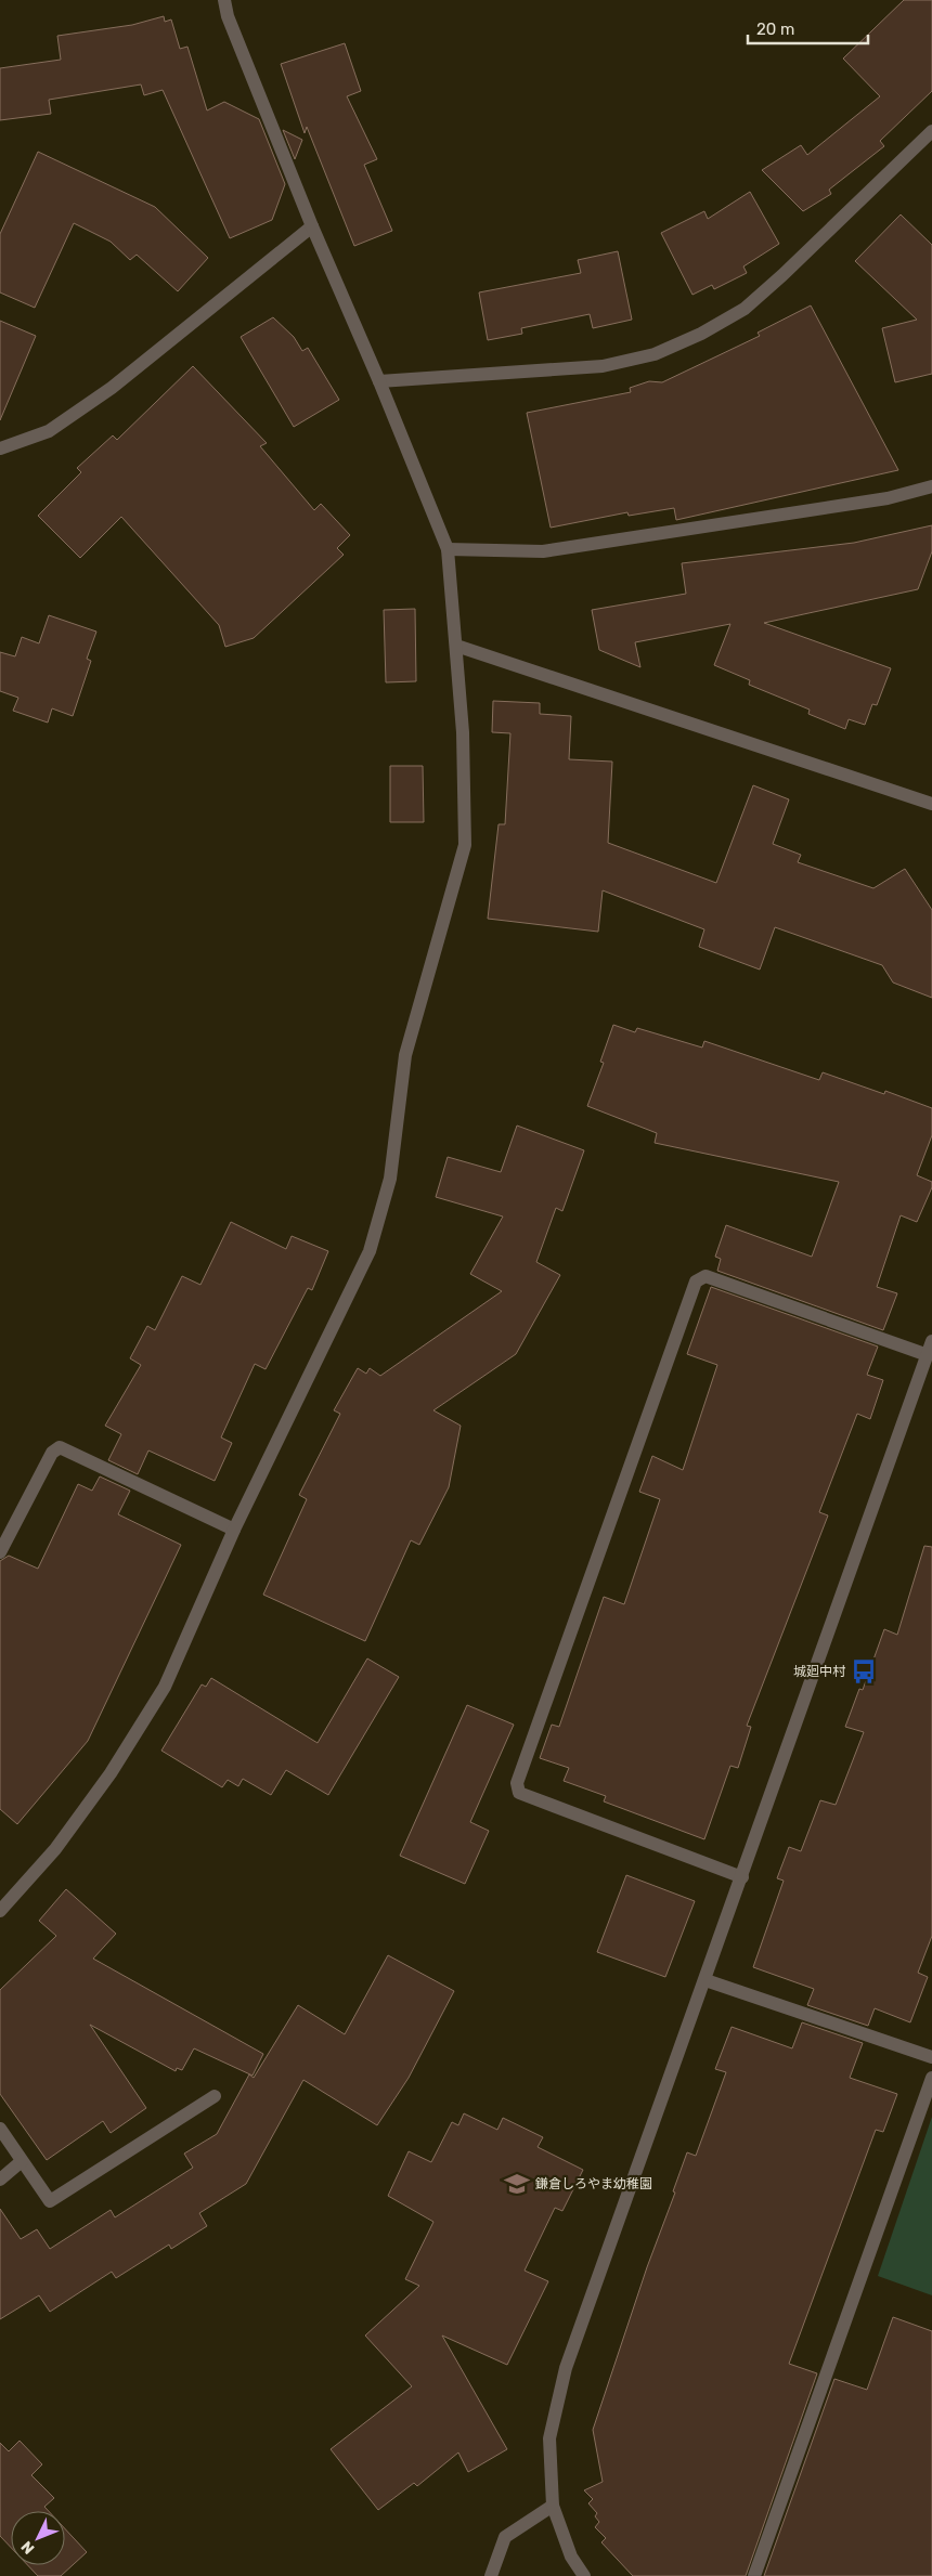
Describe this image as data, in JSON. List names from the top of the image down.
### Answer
{
  "places": {
    "bus stop": ["城廻中村"],
    "school or university": ["鎌倉しろやま幼稚園"]
  },
  "scale_bar": "20 m",
  "north": "bottom left"
}
